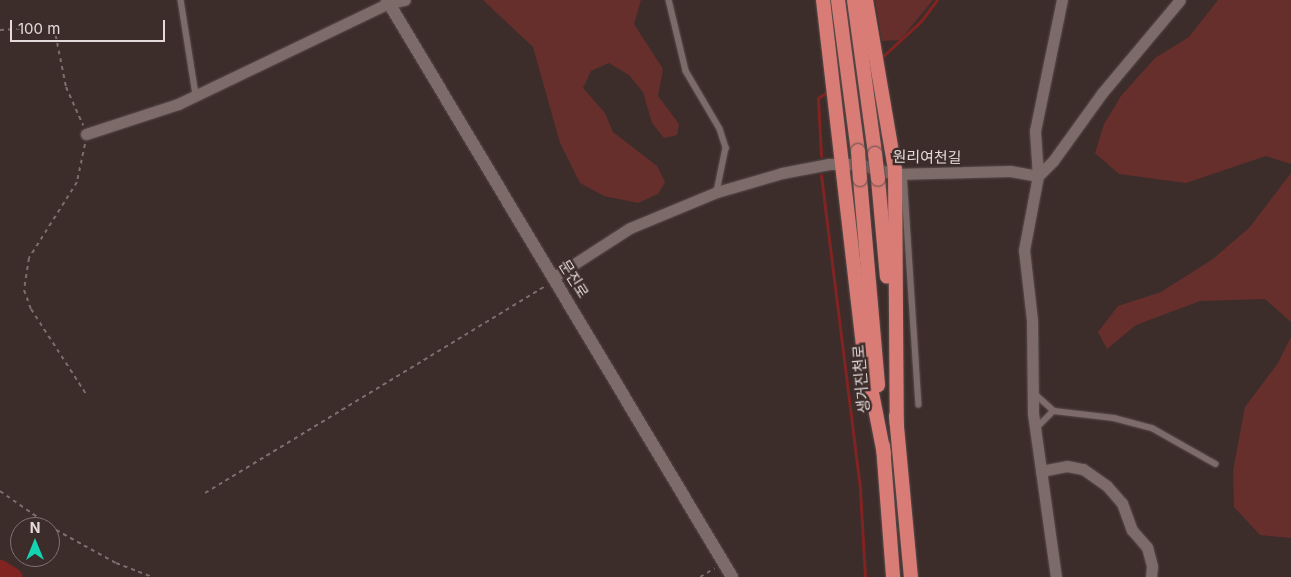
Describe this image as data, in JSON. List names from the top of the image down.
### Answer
{
  "streets": {
    "highway": ["생거진천로"],
    "street": ["원리여천길", "문진로"]
  },
  "crossings": [
    ["원리여천길", "문진로"]
  ],
  "scale_bar": "100 m",
  "north": "top"
}
